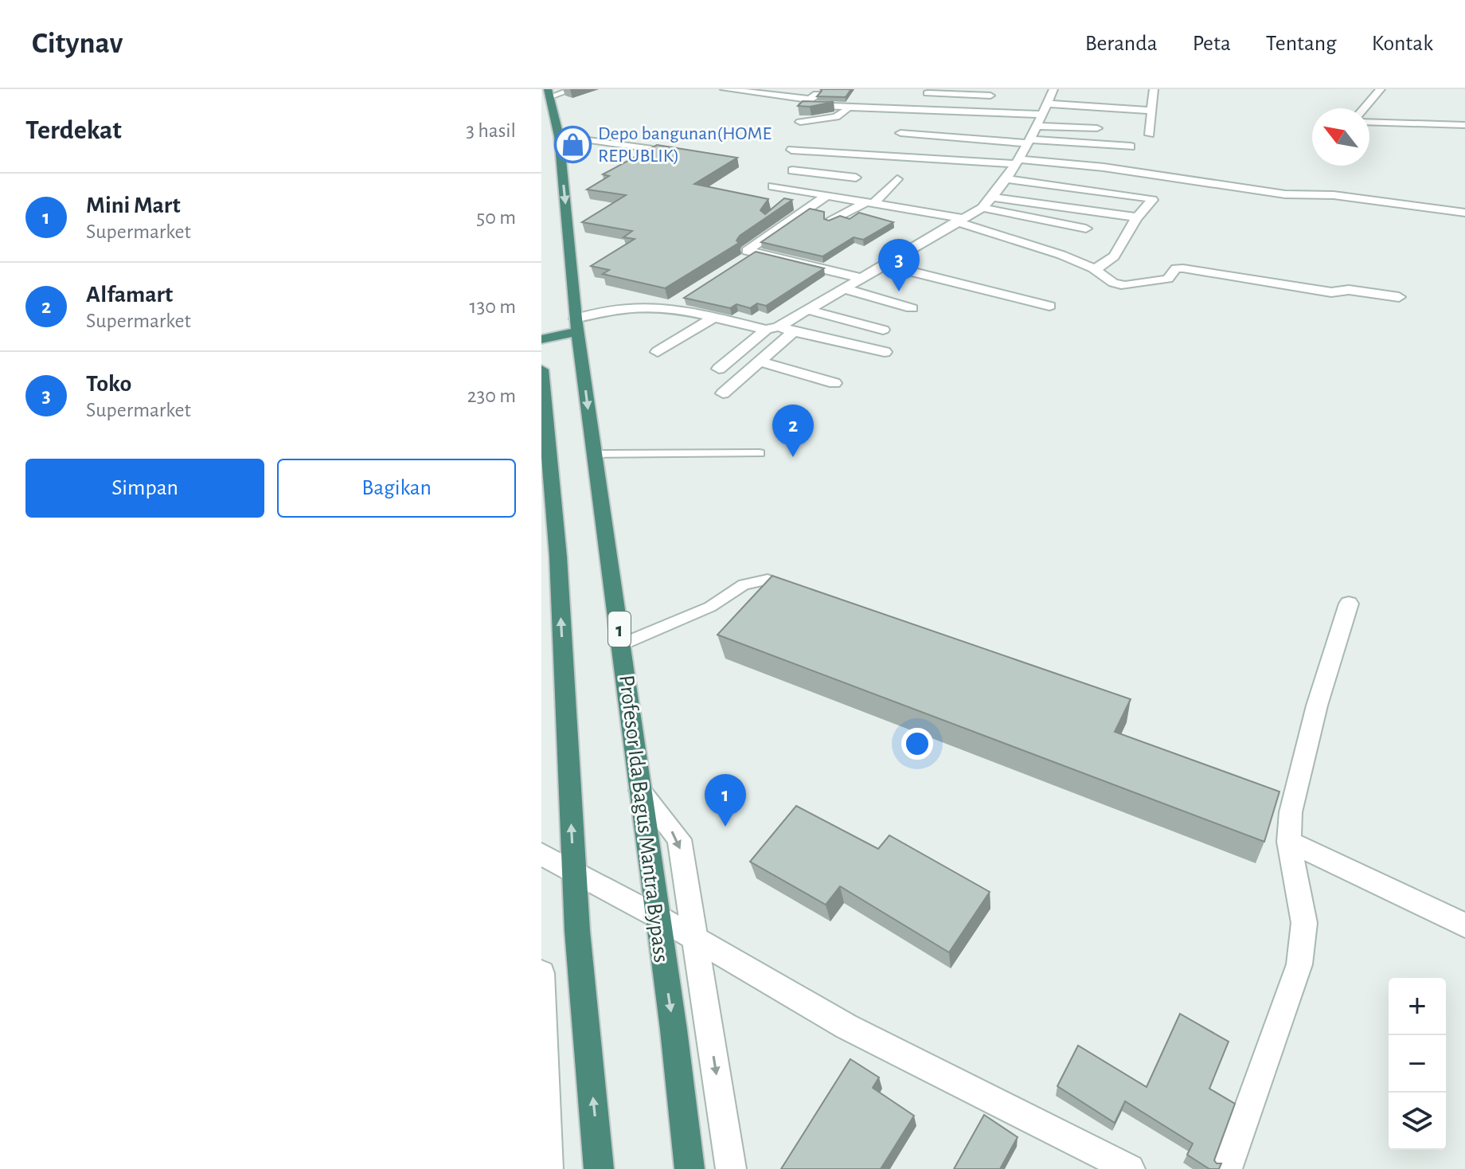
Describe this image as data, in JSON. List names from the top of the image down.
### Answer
{
  "streets": {
    "highway": ["1", "Profesor Ida Bagus Mantra Bypass"]
  },
  "places": {
    "shop": ["Depo bangunan(HOME REPUBLIK)"]
  },
  "north": "top left",
  "page": {
    "header": "Citynav",
    "nav": [
      "Beranda",
      "Peta",
      "Tentang",
      "Kontak"
    ],
    "heading": ["Terdekat", "3 hasil"],
    "list": [
      {
        "mark": "1",
        "name": "Mini Mart",
        "note": "Supermarket",
        "value": "50 m"
      },
      {
        "mark": "2",
        "name": "Alfamart",
        "note": "Supermarket",
        "value": "130 m"
      },
      {
        "mark": "3",
        "name": "Toko",
        "note": "Supermarket",
        "value": "230 m"
      }
    ],
    "pins": ["3", "2", "1"],
    "buttons": ["Simpan", "Bagikan"],
    "map_buttons": ["+", "−"]
  }
}
